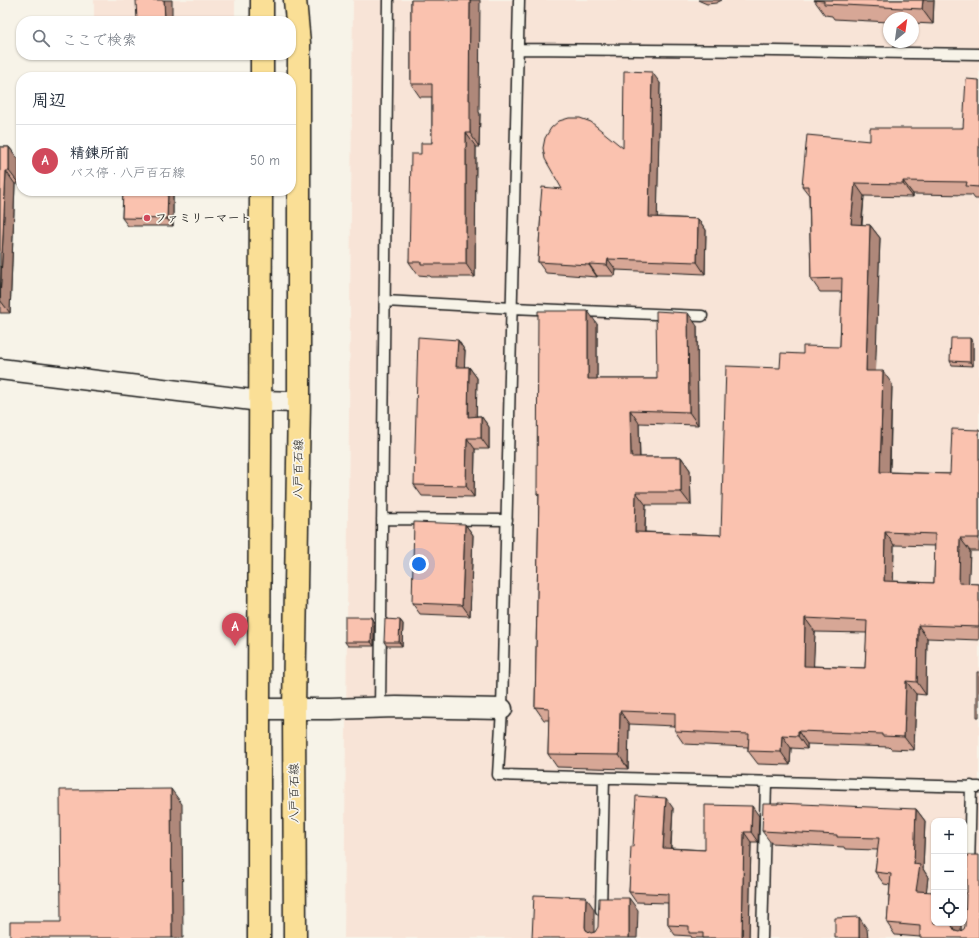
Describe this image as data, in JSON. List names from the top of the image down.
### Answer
{
  "streets": {
    "main road": ["八戸百石線"]
  },
  "places": ["ファミリーマート"],
  "north": "top right",
  "page": {
    "search": "ここで検索",
    "heading": "周辺",
    "list": [
      {
        "mark": "A",
        "name": "精錬所前",
        "note": "バス停 · 八戸百石線",
        "value": "50 m"
      }
    ],
    "pins": "A",
    "map_buttons": ["+", "−"]
  }
}
